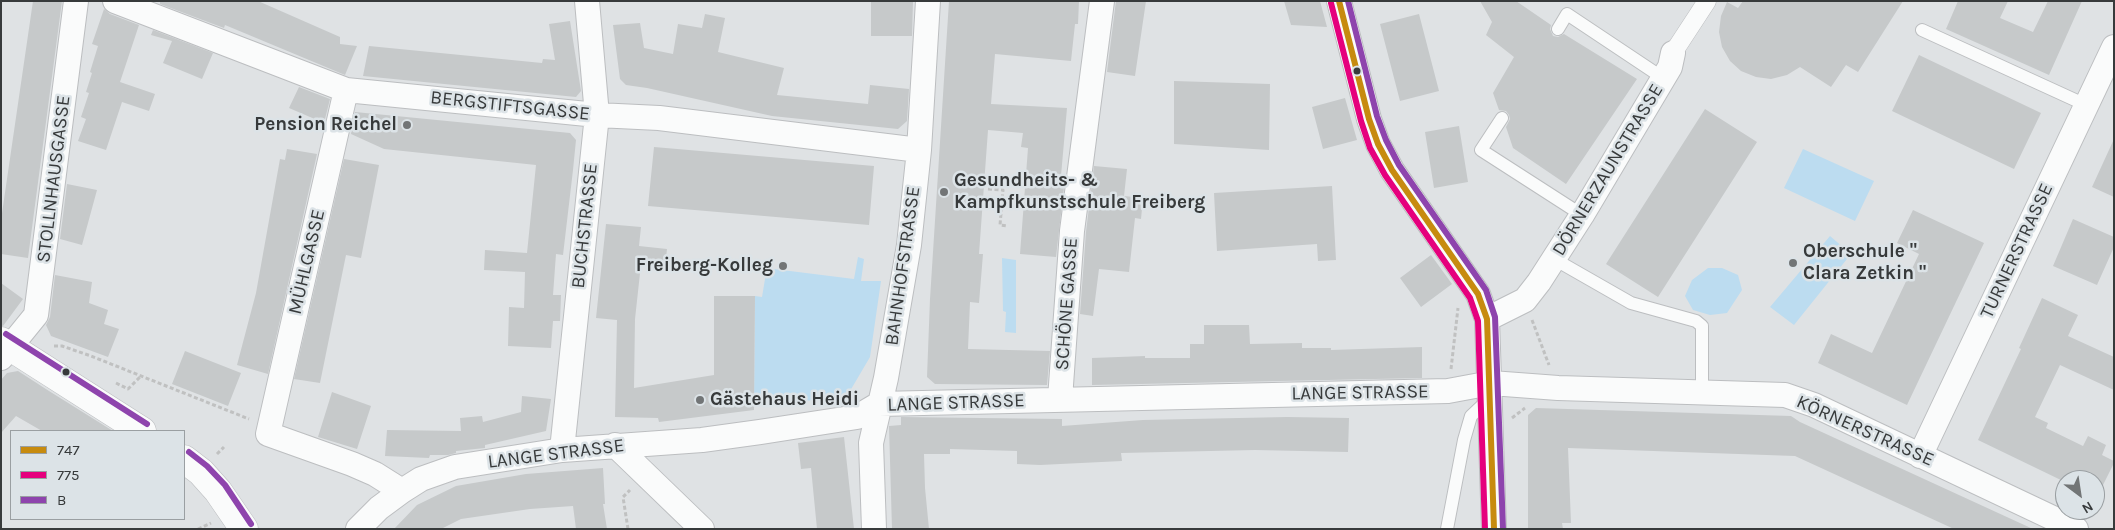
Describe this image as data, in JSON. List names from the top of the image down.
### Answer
{
  "streets": {
    "street": [
      "BERGSTIFTSGASSE",
      "DÖRNERZAUNSTRASSE",
      "STOLLNHAUSGASSE",
      "BUCHSTRASSE",
      "TURNERSTRASSE",
      "MÜHLGASSE",
      "BAHNHOFSTRASSE",
      "SCHÖNE GASSE",
      "LANGE STRASSE",
      "KÖRNERSTRASSE"
    ]
  },
  "crossings": [
    ["BERGSTIFTSGASSE", "BUCHSTRASSE"],
    ["BERGSTIFTSGASSE", "MÜHLGASSE"],
    ["BERGSTIFTSGASSE", "BAHNHOFSTRASSE"],
    ["BUCHSTRASSE", "LANGE STRASSE"],
    ["TURNERSTRASSE", "KÖRNERSTRASSE"],
    ["BAHNHOFSTRASSE", "LANGE STRASSE"],
    ["SCHÖNE GASSE", "LANGE STRASSE"],
    ["LANGE STRASSE", "KÖRNERSTRASSE"]
  ],
  "places": [
    "Pension Reichel",
    "Gesundheits- & Kampfkunstschule Freiberg",
    "Oberschule \" Clara Zetkin \"",
    "Freiberg-Kolleg",
    "Gästehaus Heidi"
  ],
  "lines": ["transit line 747", "transit line B", "transit line 775"],
  "legend": ["747", "775", "B"],
  "north": "bottom right"
}
